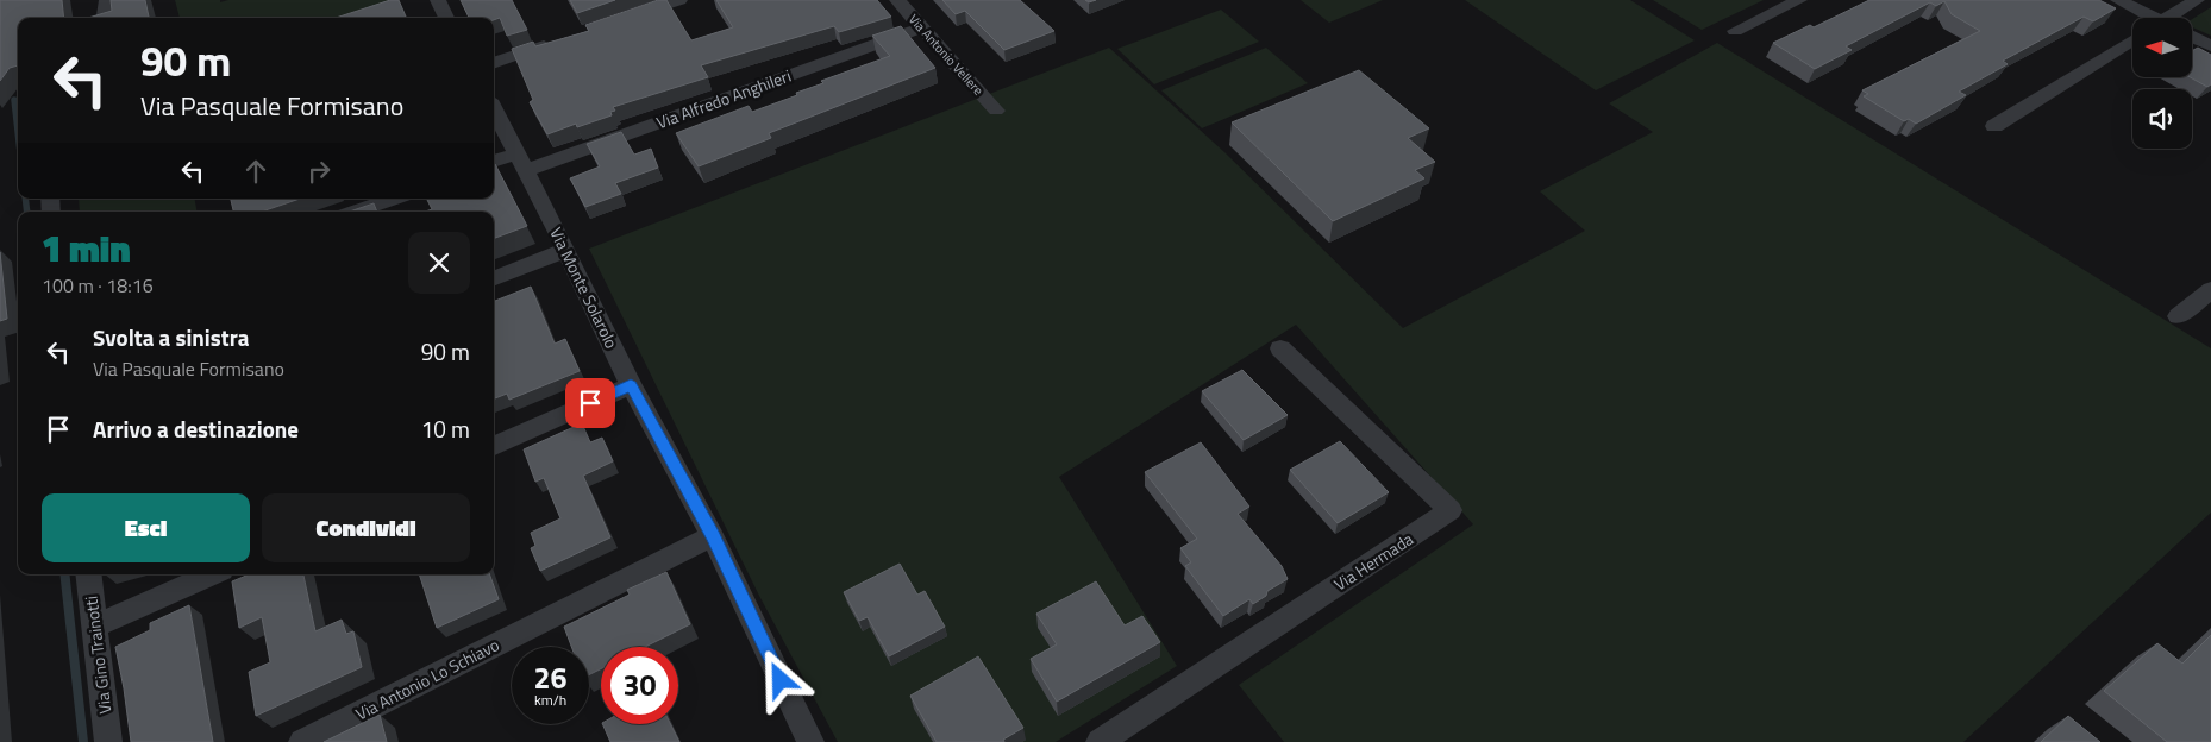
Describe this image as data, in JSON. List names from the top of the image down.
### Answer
{
  "streets": {
    "street": [
      "Via Antonio Vellere",
      "Via Alfredo Anghileri",
      "Via Monte Solarolo",
      "Via Hermada",
      "Via Gino Trainotti",
      "Via Antonio Lo Schiavo"
    ]
  },
  "crossings": [
    ["Via Antonio Vellere", "Via Alfredo Anghileri"],
    ["Via Alfredo Anghileri", "Via Monte Solarolo"],
    ["Via Monte Solarolo", "Via Antonio Lo Schiavo"]
  ],
  "north": "left",
  "page": {
    "turn": ["90 m", "Via Pasquale Formisano"],
    "heading": ["1 min", "100 m · 18:16"],
    "list": [
      {
        "name": "Svolta a sinistra",
        "note": "Via Pasquale Formisano",
        "value": "90 m"
      },
      {
        "name": "Arrivo a destinazione",
        "value": "10 m"
      }
    ],
    "buttons": ["Esci", "Condividi"],
    "speed": "26 km/h",
    "limit": "30"
  }
}
